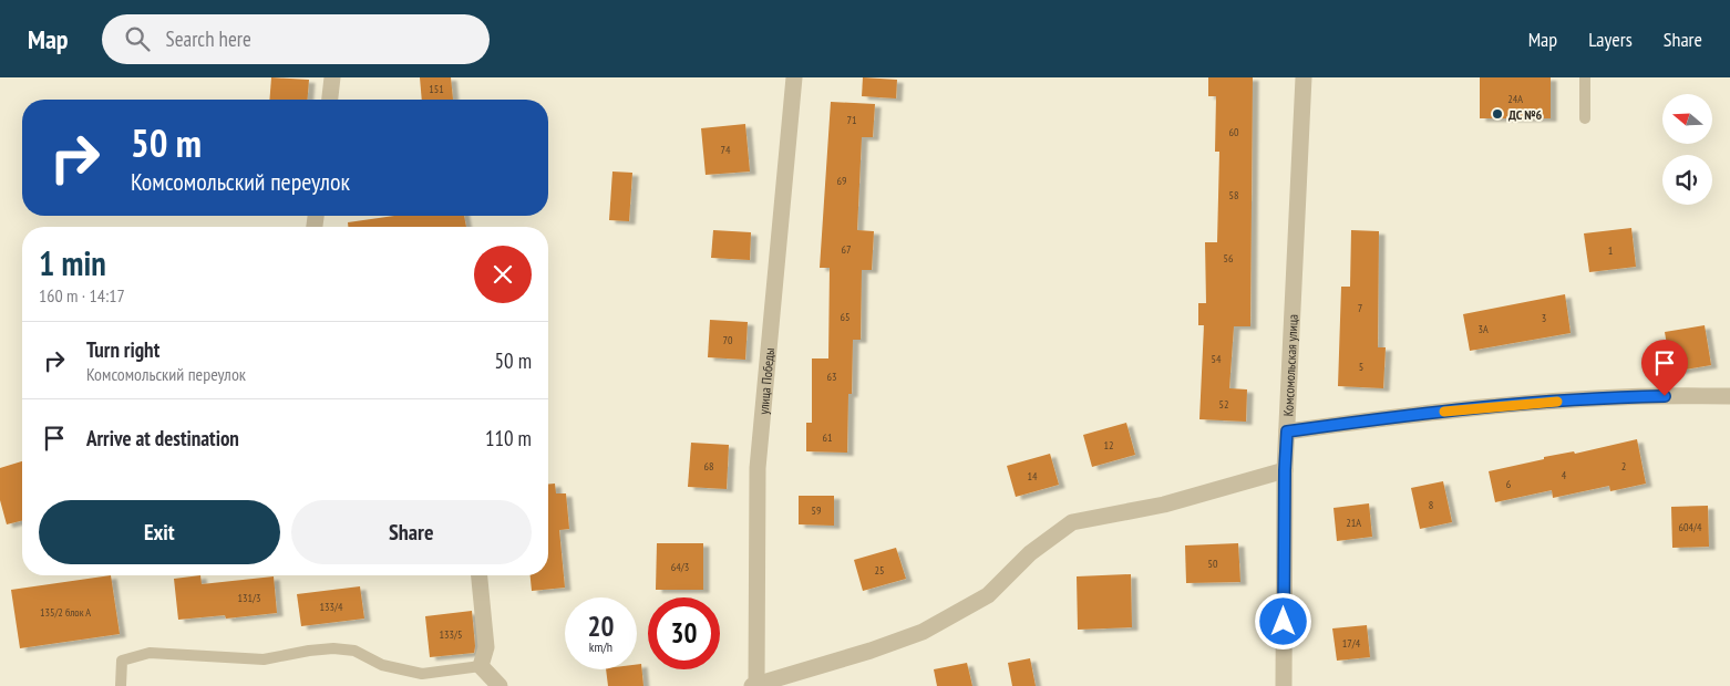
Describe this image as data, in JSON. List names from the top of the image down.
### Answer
{
  "streets": {
    "street": ["Комсомольская улица", "улица Победы"]
  },
  "places": ["ДС №6"],
  "house_numbers": [
    "151",
    "24А",
    "71",
    "60",
    "74",
    "69",
    "58",
    "67",
    "1",
    "56",
    "7",
    "65",
    "3",
    "3А",
    "70",
    "54",
    "5",
    "63",
    "52",
    "61",
    "12",
    "68",
    "2",
    "4",
    "14",
    "6",
    "8",
    "59",
    "21А",
    "604/4",
    "50",
    "64/3",
    "25",
    "131/3",
    "133/4",
    "135/2 блок А",
    "133/5",
    "17/4"
  ],
  "north": "left",
  "page": {
    "header": "Map",
    "search": "Search here",
    "nav": ["Map", "Layers", "Share"],
    "turn": ["50 m", "Комсомольский переулок"],
    "heading": ["1 min", "160 m · 14:17"],
    "list": [
      {
        "name": "Turn right",
        "note": "Комсомольский переулок",
        "value": "50 m"
      },
      {
        "name": "Arrive at destination",
        "value": "110 m"
      }
    ],
    "buttons": ["Exit", "Share"],
    "speed": "20 km/h",
    "limit": "30"
  }
}
